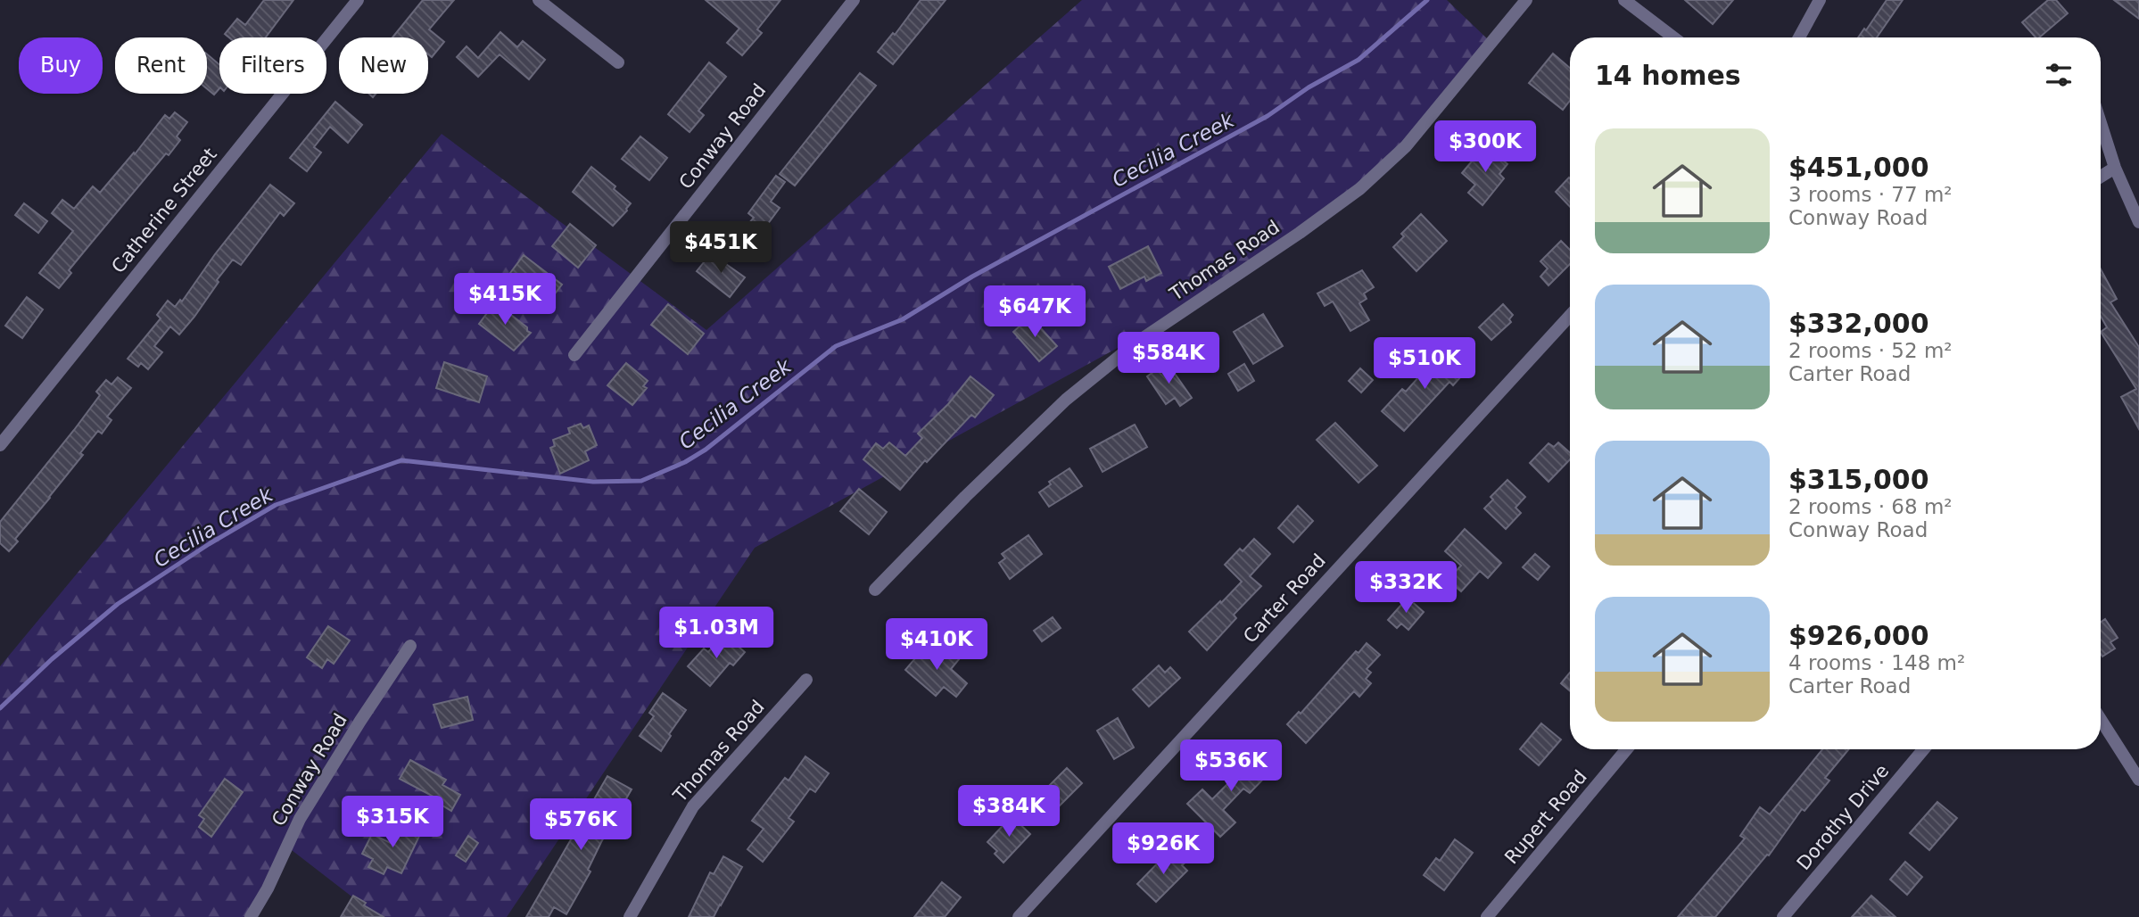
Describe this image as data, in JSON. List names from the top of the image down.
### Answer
{
  "streets": {
    "street": [
      "Conway Road",
      "Catherine Street",
      "Thomas Road",
      "Carter Road",
      "Rupert Road",
      "Dorothy Drive"
    ]
  },
  "water": ["Cecilia Creek"],
  "page": {
    "chip": [
      "Buy",
      "Rent",
      "Filters",
      "New"
    ],
    "heading": "14 homes",
    "list": [
      {
        "name": "$451,000",
        "note": "3 rooms · 77 m² · Conway Road"
      },
      {
        "name": "$332,000",
        "note": "2 rooms · 52 m² · Carter Road"
      },
      {
        "name": "$315,000",
        "note": "2 rooms · 68 m² · Conway Road"
      },
      {
        "name": "$926,000",
        "note": "4 rooms · 148 m² · Carter Road"
      }
    ],
    "price": [
      "$300K",
      "$451K",
      "$415K",
      "$647K",
      "$584K",
      "$510K",
      "$332K",
      "$1.03M",
      "$410K",
      "$536K",
      "$384K",
      "$315K",
      "$576K",
      "$926K"
    ]
  }
}
